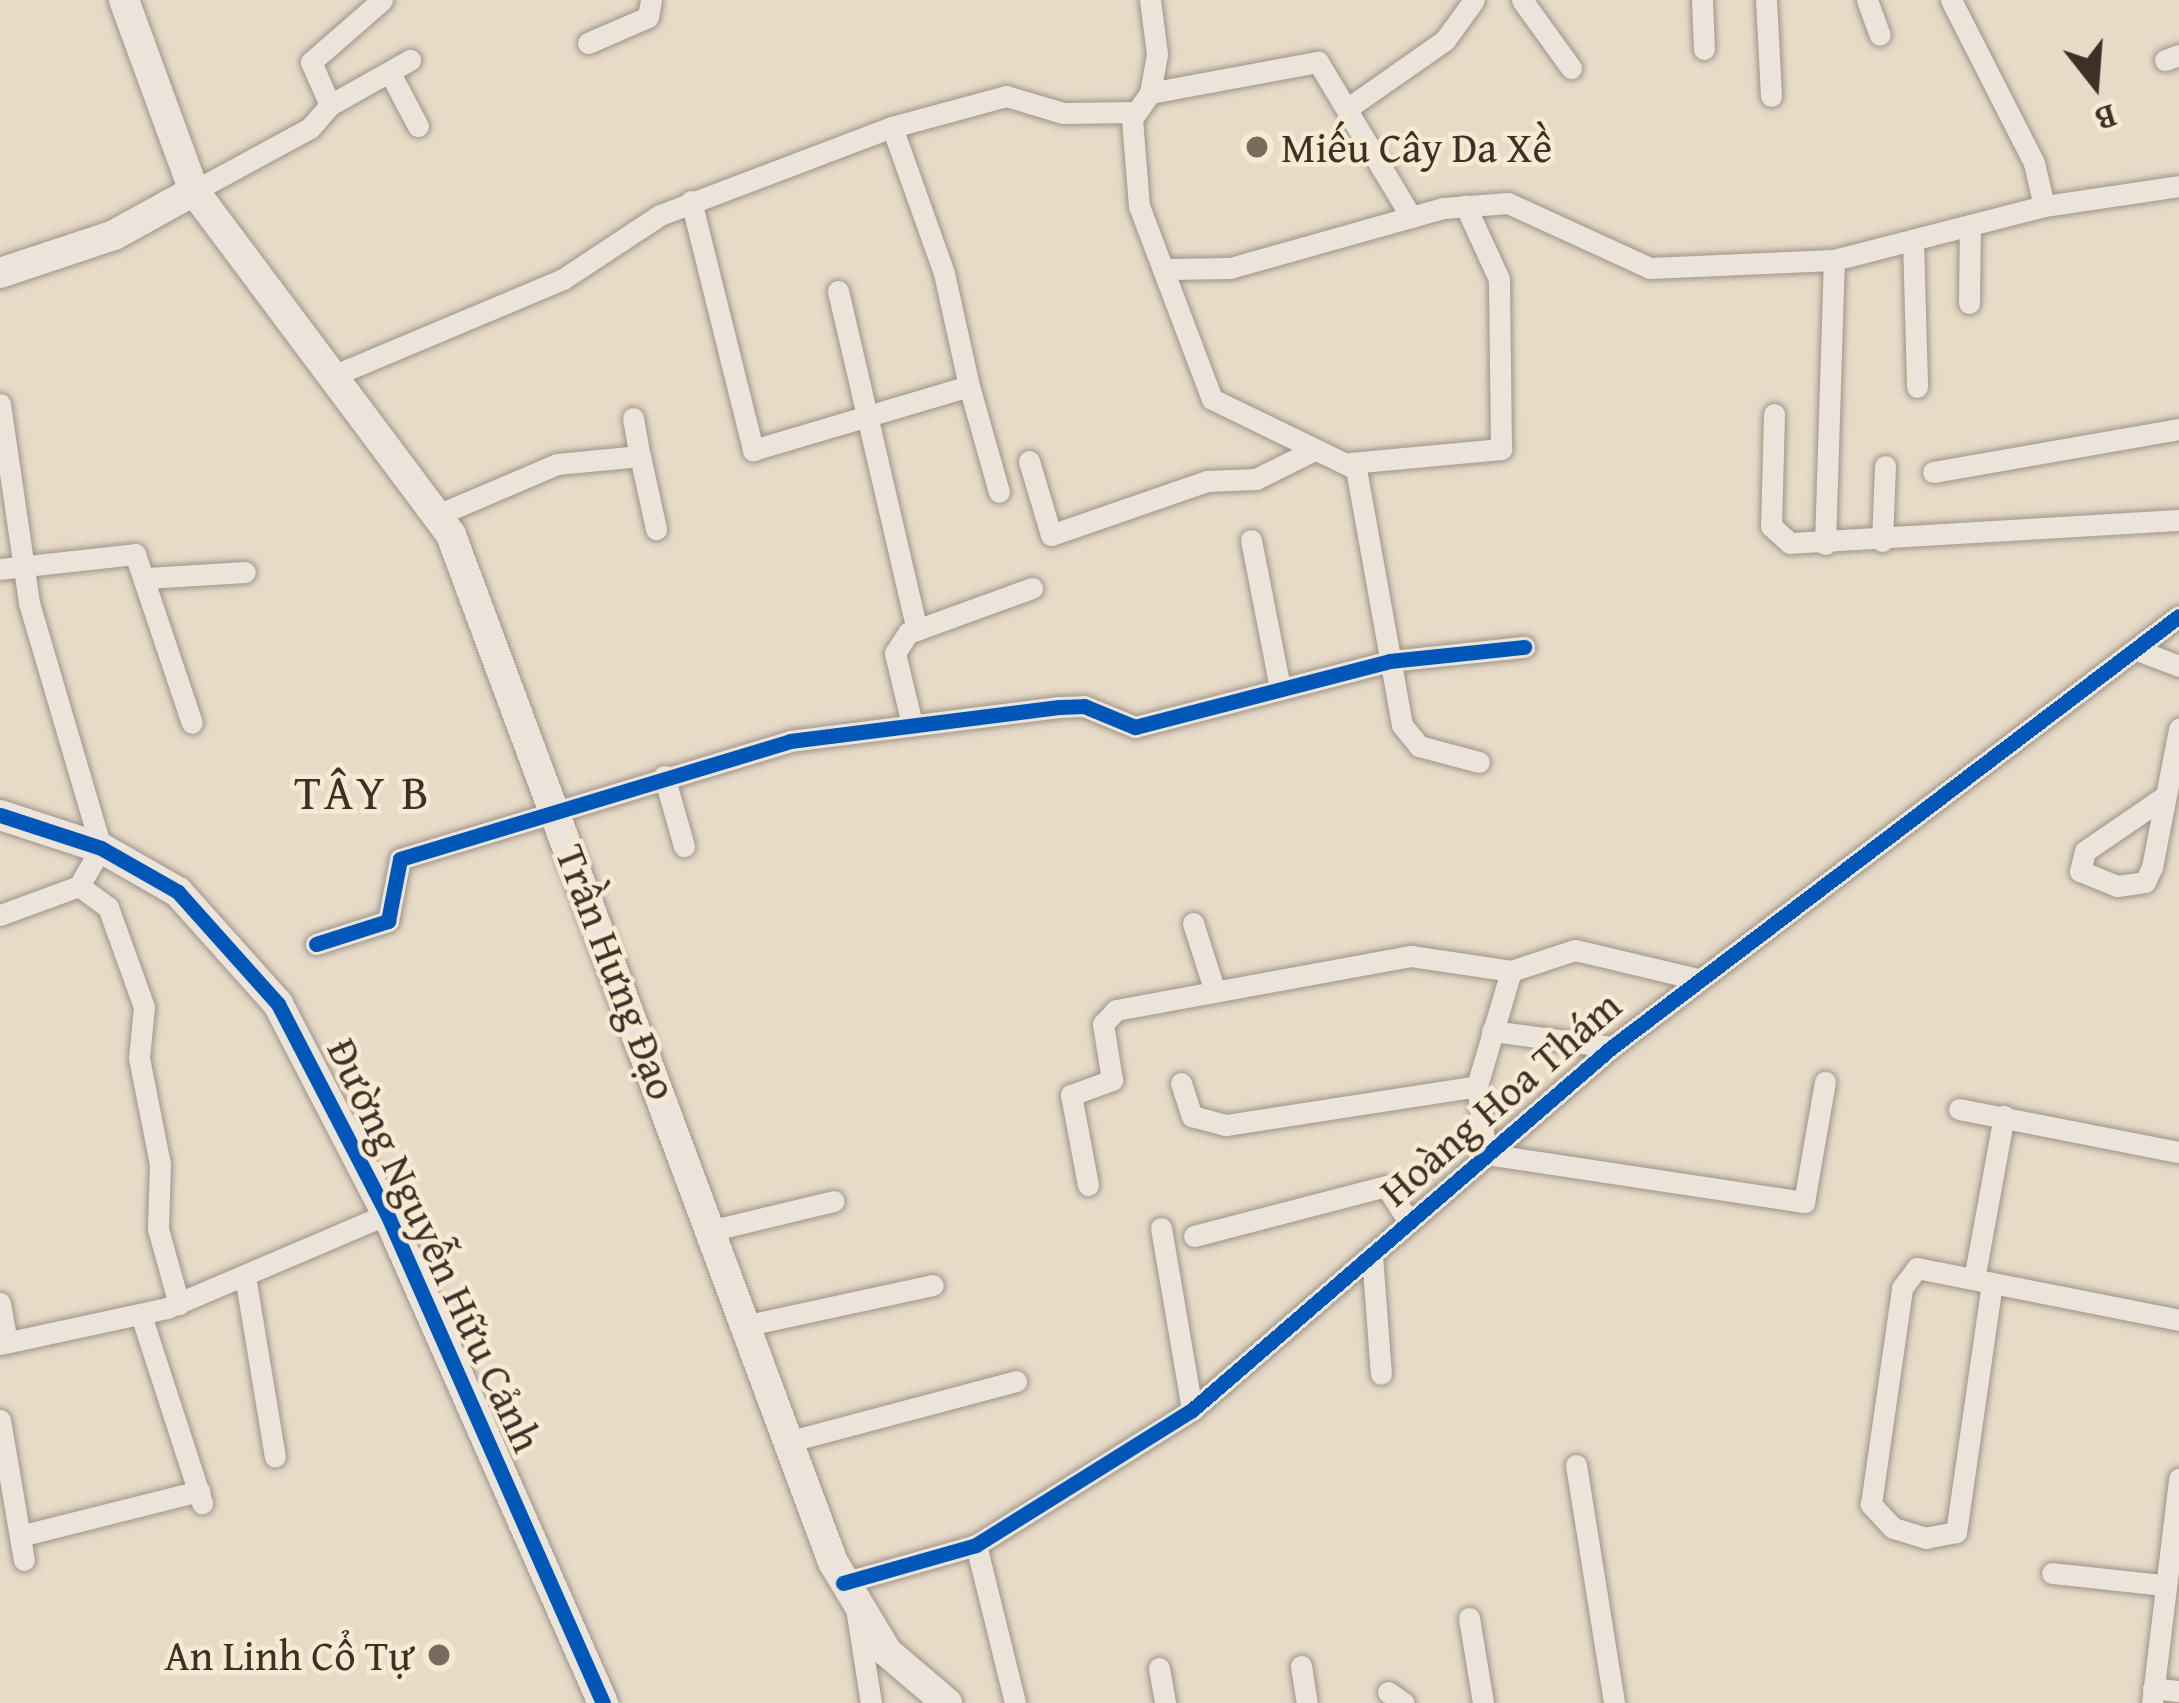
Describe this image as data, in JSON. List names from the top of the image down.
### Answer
{
  "streets": {
    "main road": ["Trần Hưng Đạo", "Đường Nguyễn Hữu Cảnh"],
    "street": ["Hoàng Hoa Thám"]
  },
  "crossings": [
    ["Trần Hưng Đạo", "Hoàng Hoa Thám"]
  ],
  "districts": ["TÂY B"],
  "places": ["Miếu Cây Da Xề", "An Linh Cổ Tự"],
  "north": "bottom"
}
